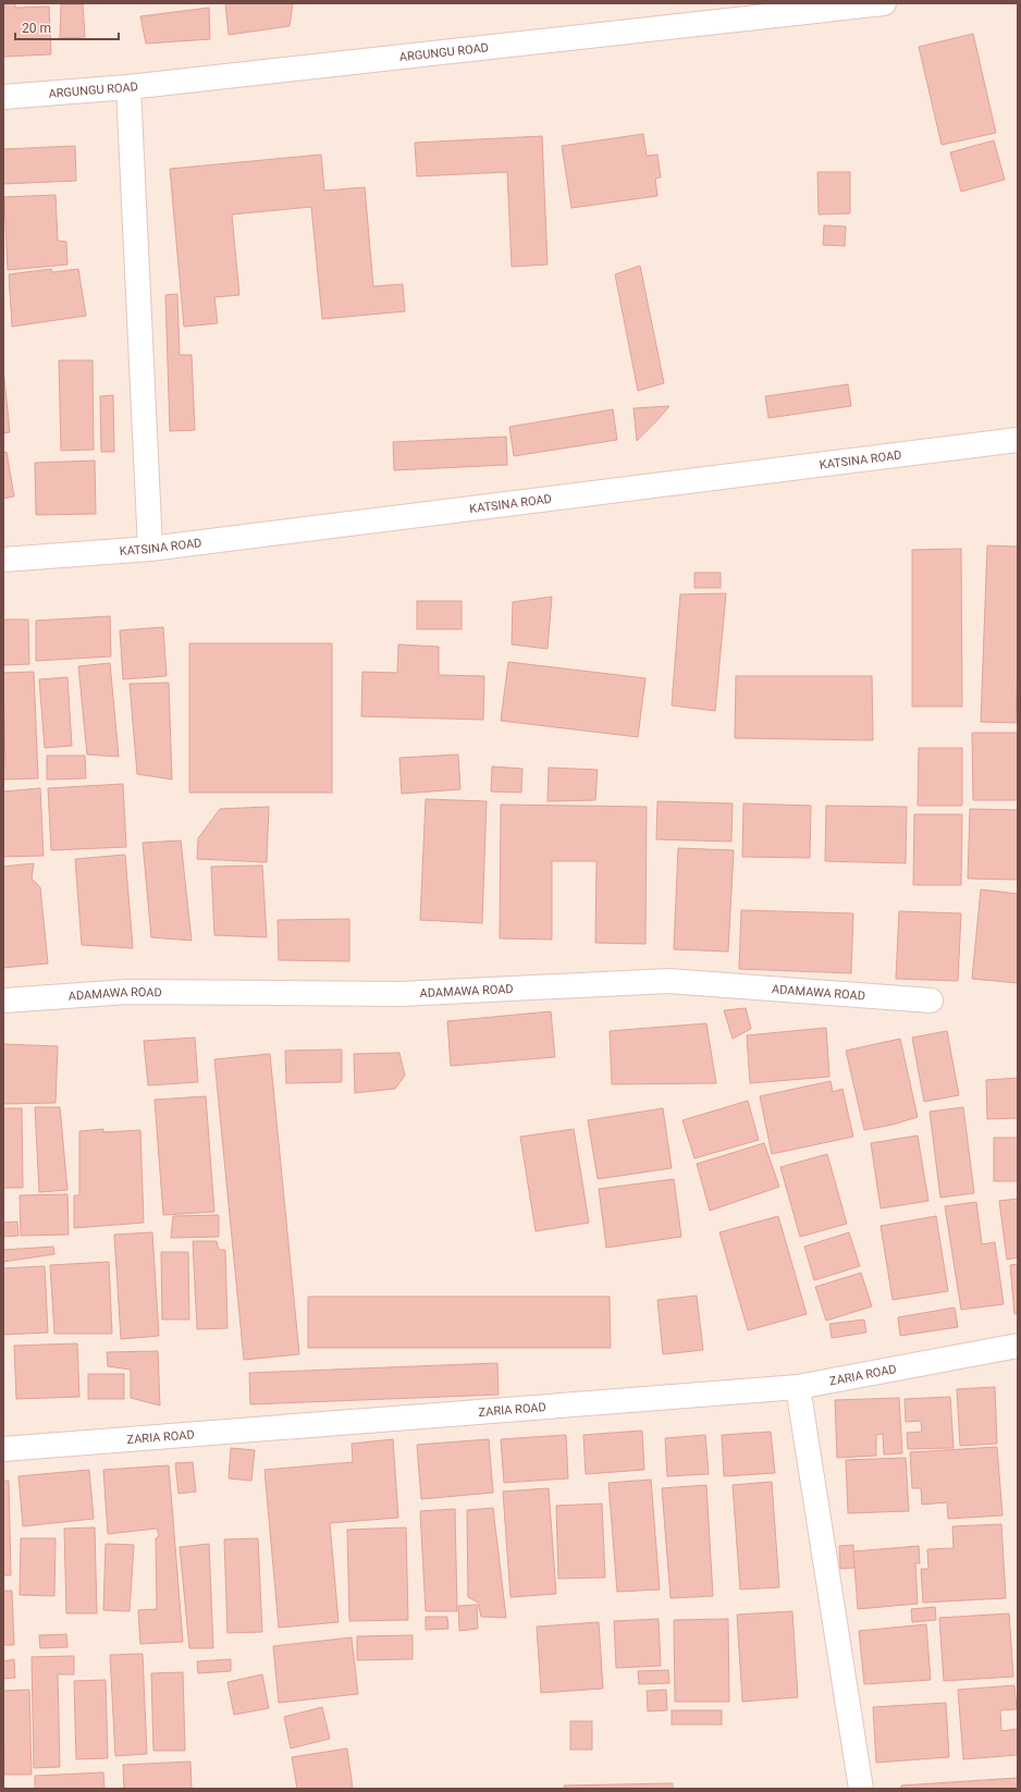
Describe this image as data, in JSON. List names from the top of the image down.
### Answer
{
  "streets": {
    "street": [
      "ARGUNGU ROAD",
      "KATSINA ROAD",
      "ADAMAWA ROAD",
      "ZARIA ROAD"
    ]
  },
  "scale_bar": "20 m"
}
